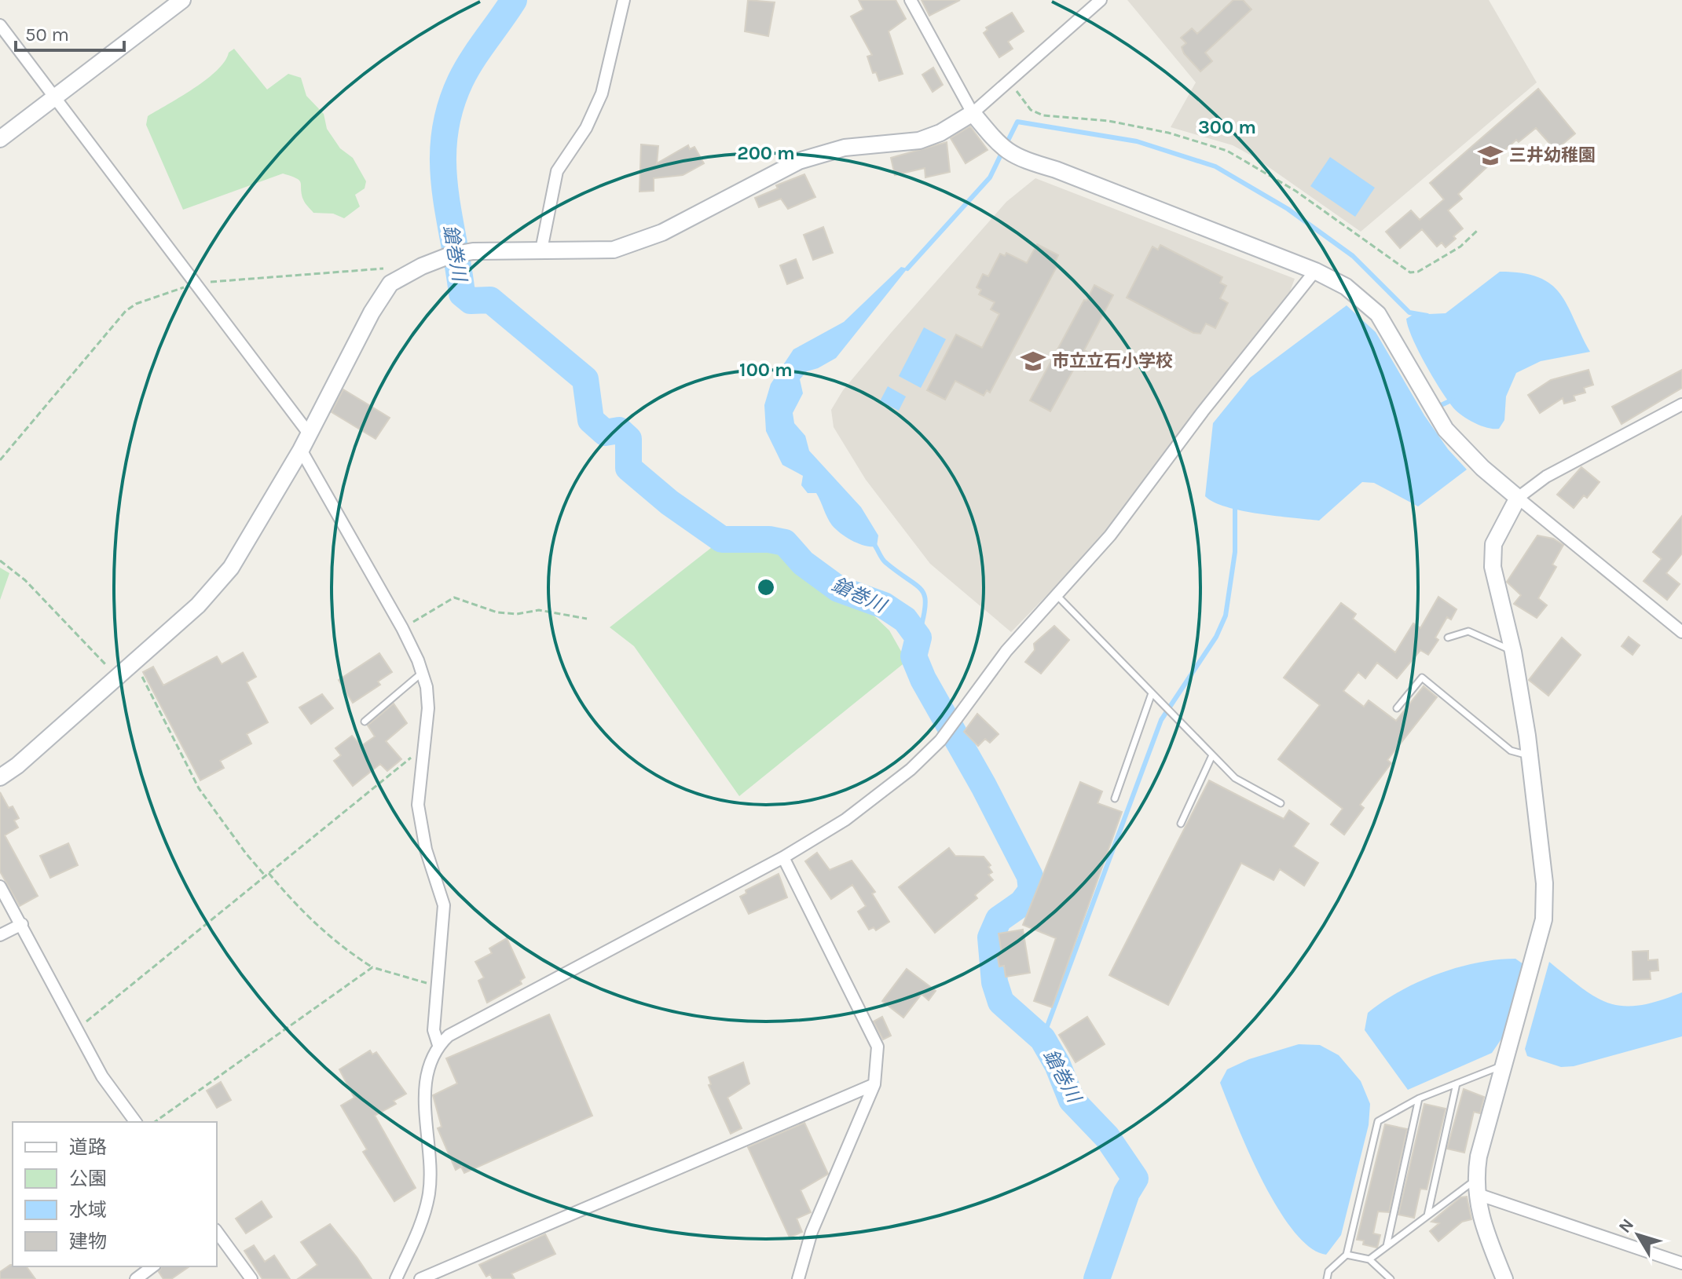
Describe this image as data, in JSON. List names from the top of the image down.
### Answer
{
  "water": ["鎗巻川"],
  "places": {
    "school or university": ["三井幼稚園", "市立立石小学校"]
  },
  "legend": [
    "道路",
    "公園",
    "水域",
    "建物"
  ],
  "scale_bar": "50 m",
  "north": "top left",
  "rings": ["300 m", "200 m", "100 m"]
}
